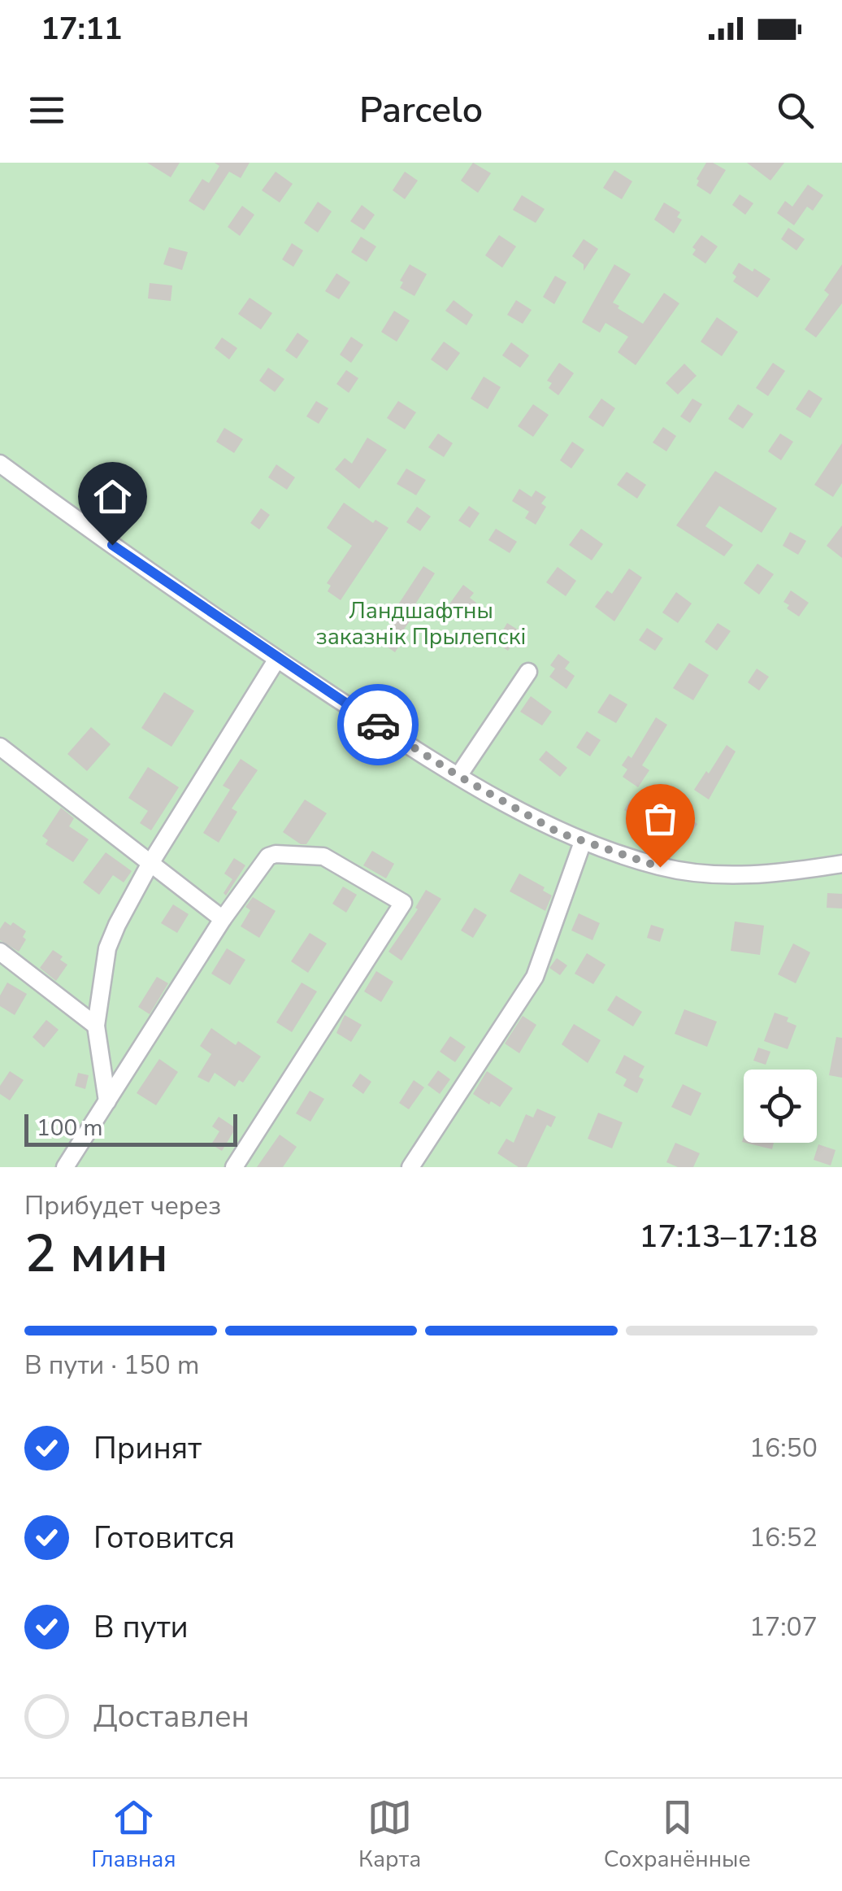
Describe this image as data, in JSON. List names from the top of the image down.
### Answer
{
  "parks": ["Ландшафтны заказнік Прылепскі"],
  "scale_bar": "100 m",
  "page": {
    "status": "17:11",
    "header": "Parcelo",
    "scale": "100 m",
    "heading": ["2 мин", "Прибудет через", "17:13–17:18"],
    "bar": "В пути · 150 m",
    "list": [
      ["Принят", "16:50"],
      ["Готовится", "16:52"],
      ["В пути", "17:07"],
      "Доставлен"
    ],
    "tabs": ["Главная", "Карта", "Сохранённые"]
  }
}
